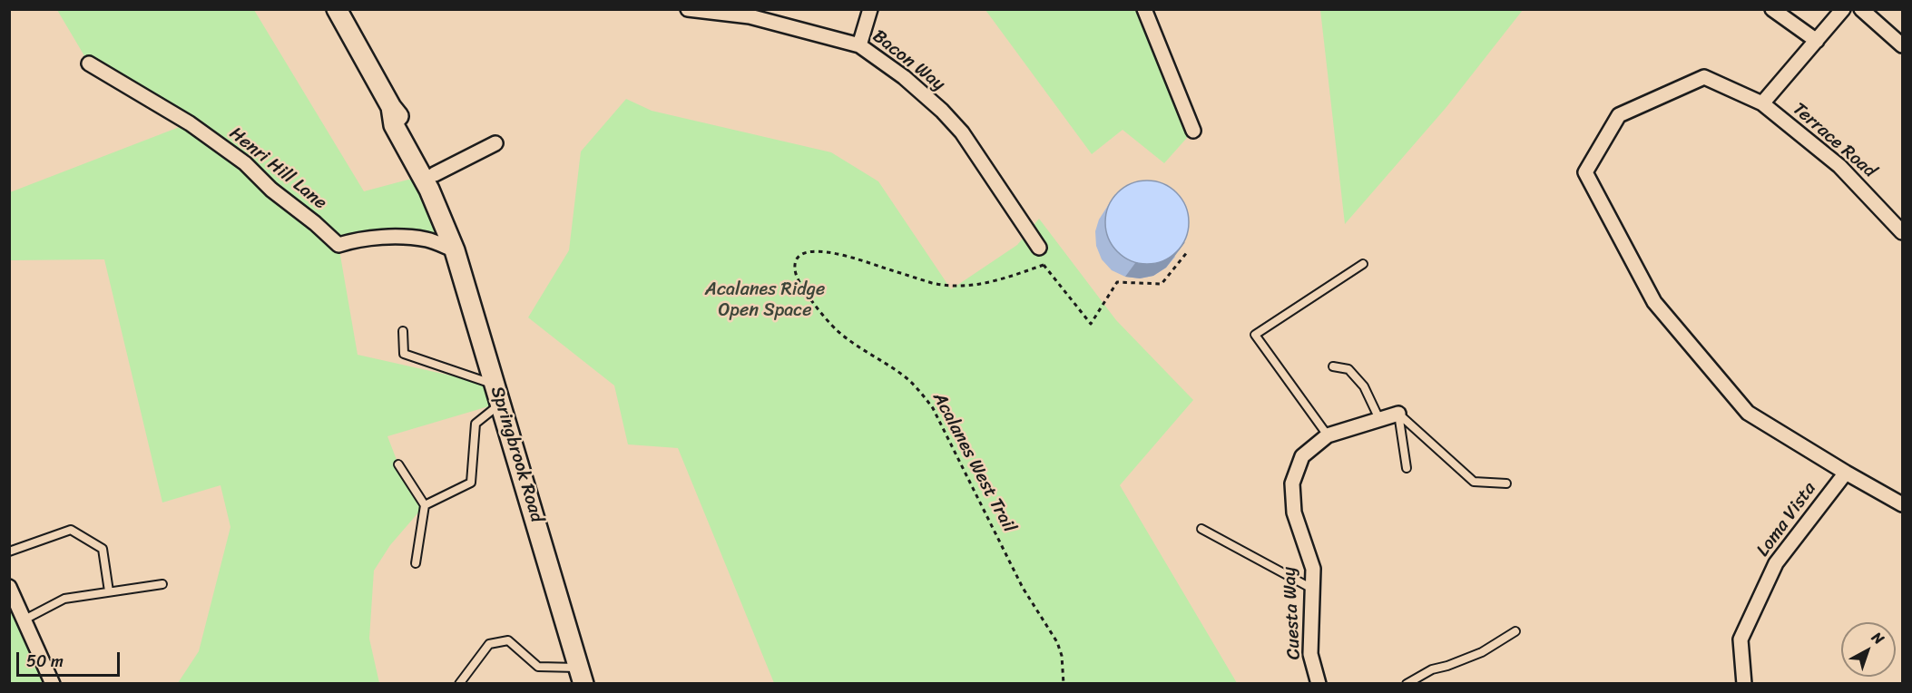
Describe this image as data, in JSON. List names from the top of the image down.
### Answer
{
  "streets": {
    "street": [
      "Bacon Way",
      "Terrace Road",
      "Henri Hill Lane",
      "Springbrook Road",
      "Loma Vista",
      "Cuesta Way"
    ],
    "path": ["Acalanes West Trail"]
  },
  "crossings": [
    ["Terrace Road", "Loma Vista"],
    ["Henri Hill Lane", "Springbrook Road"]
  ],
  "parks": ["Acalanes Ridge Open Space"],
  "scale_bar": "50 m",
  "north": "top right"
}
